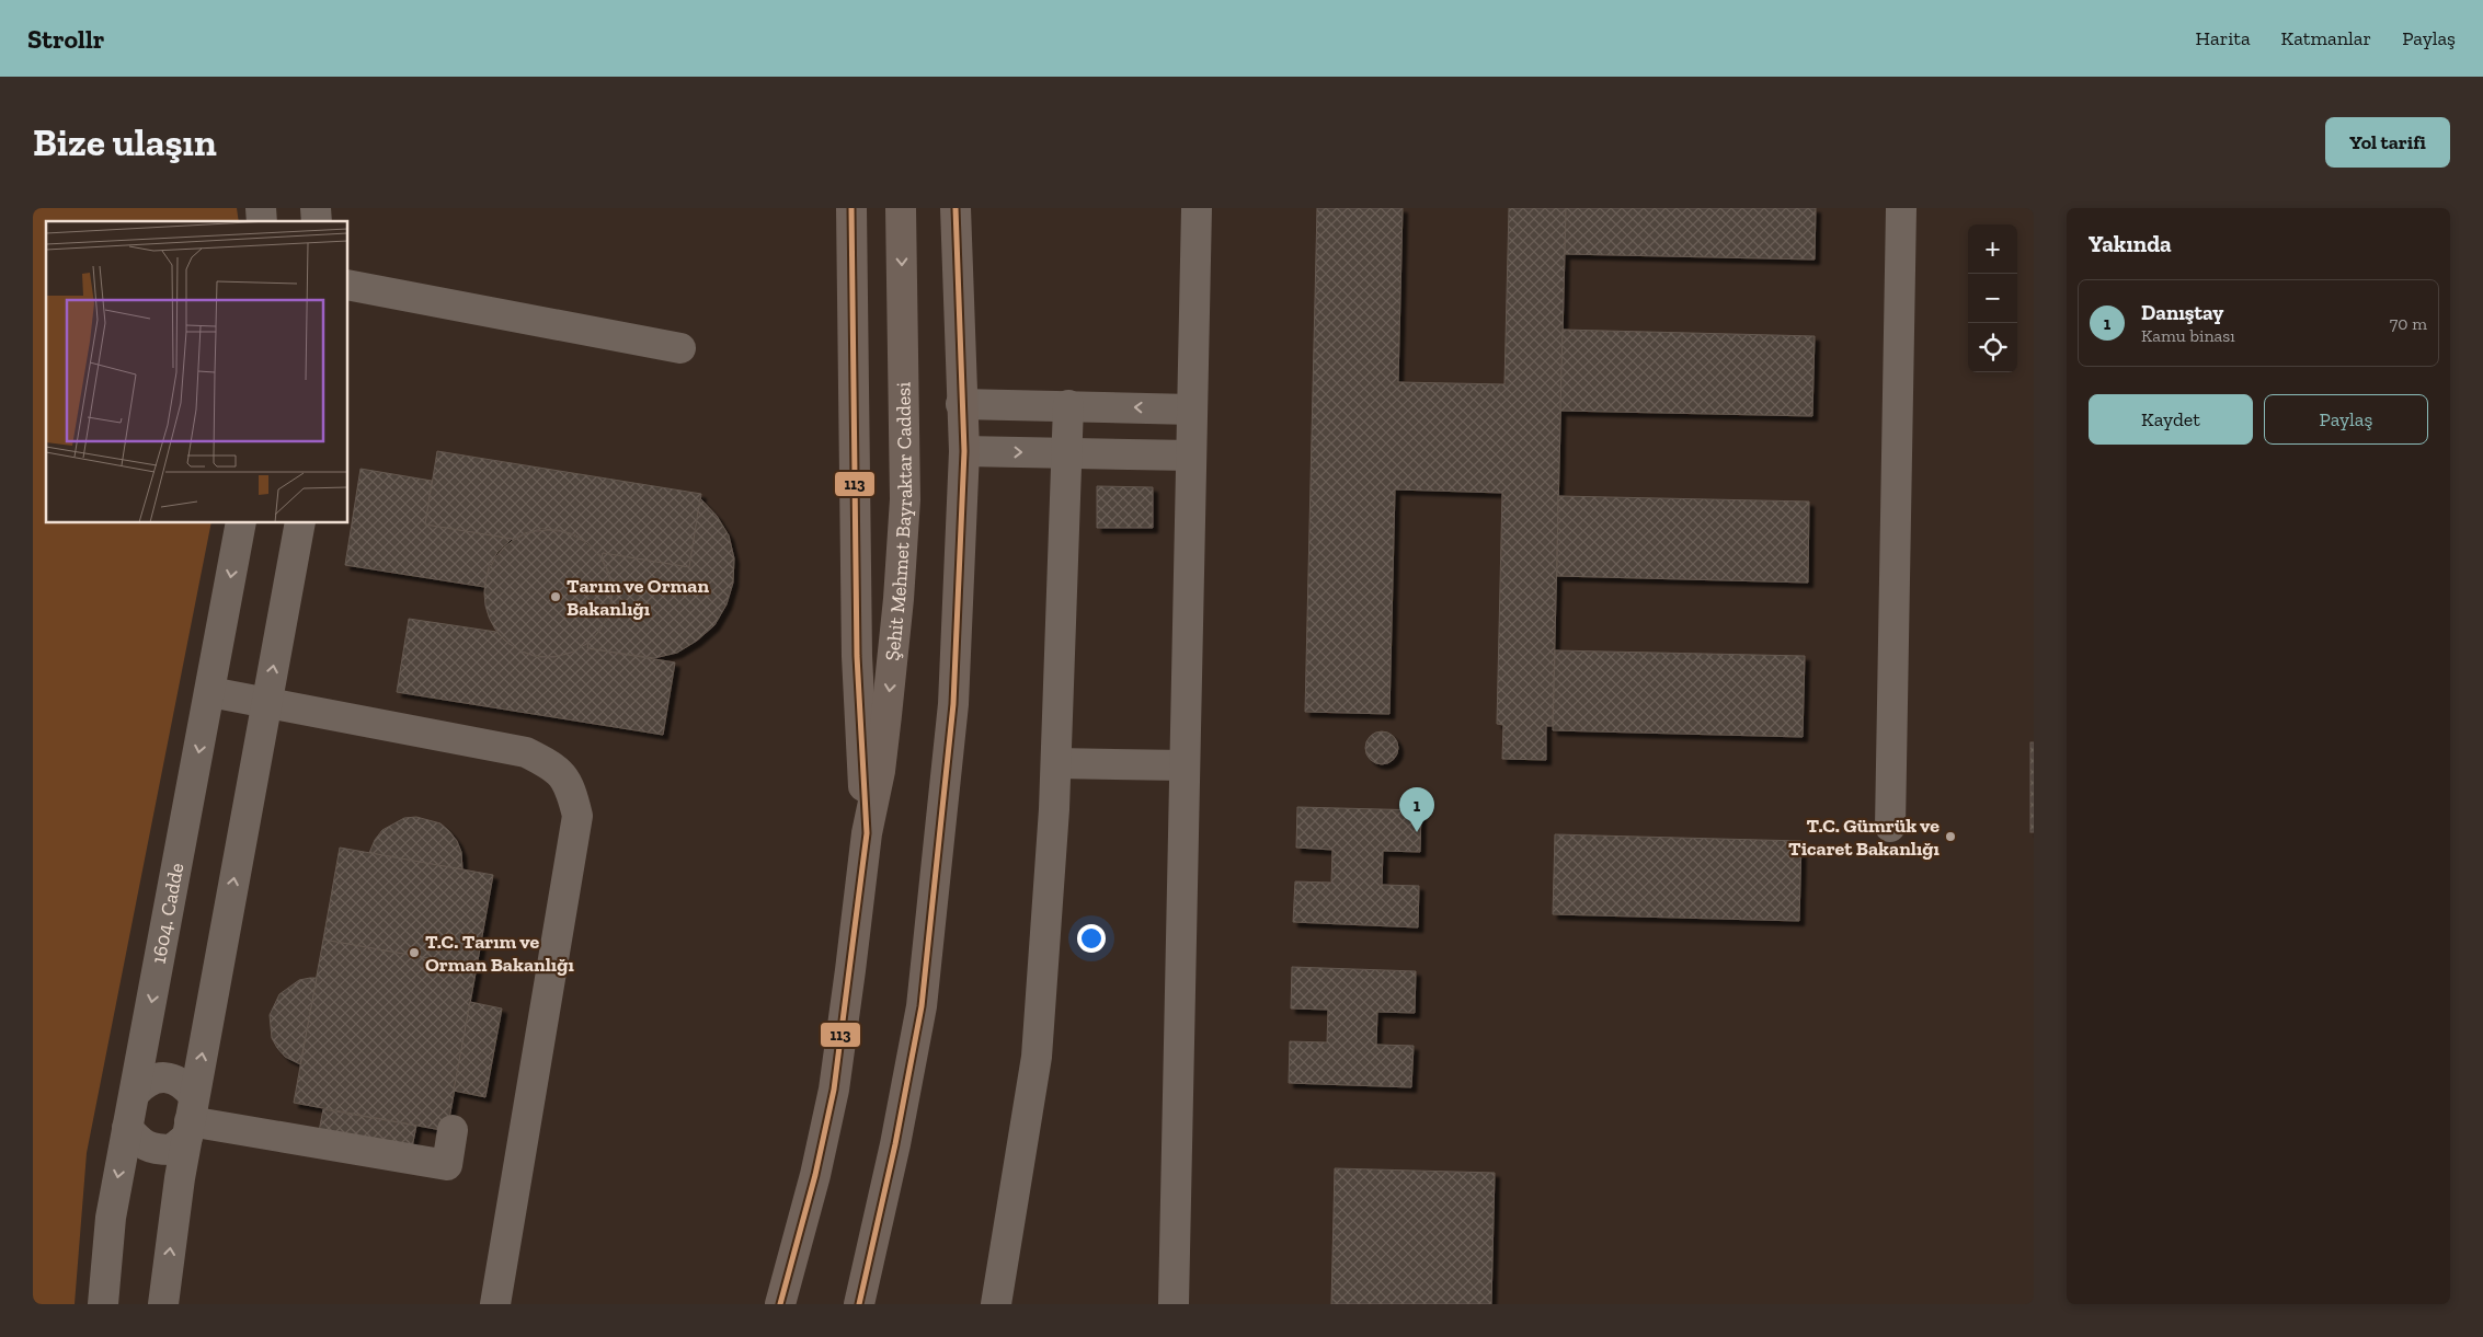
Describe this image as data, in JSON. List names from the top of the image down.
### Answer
{
  "streets": {
    "main road": ["Şehit Mehmet Bayraktar Caddesi"],
    "street": ["1604. Cadde"]
  },
  "places": ["Tarım ve Orman Bakanlığı", "T.C. Gümrük ve Ticaret Bakanlığı", "T.C. Tarım ve Orman Bakanlığı"],
  "lines": ["transit line 113"],
  "page": {
    "header": "Strollr",
    "nav": ["Harita", "Katmanlar", "Paylaş"],
    "buttons": [
      "Yol tarifi",
      ["Kaydet", "Paylaş"]
    ],
    "title": "Bize ulaşın",
    "heading": "Yakında",
    "map_buttons": ["+", "−"],
    "list": [
      {
        "mark": "1",
        "name": "Danıştay",
        "note": "Kamu binası",
        "value": "70 m"
      }
    ],
    "pins": "1"
  }
}
